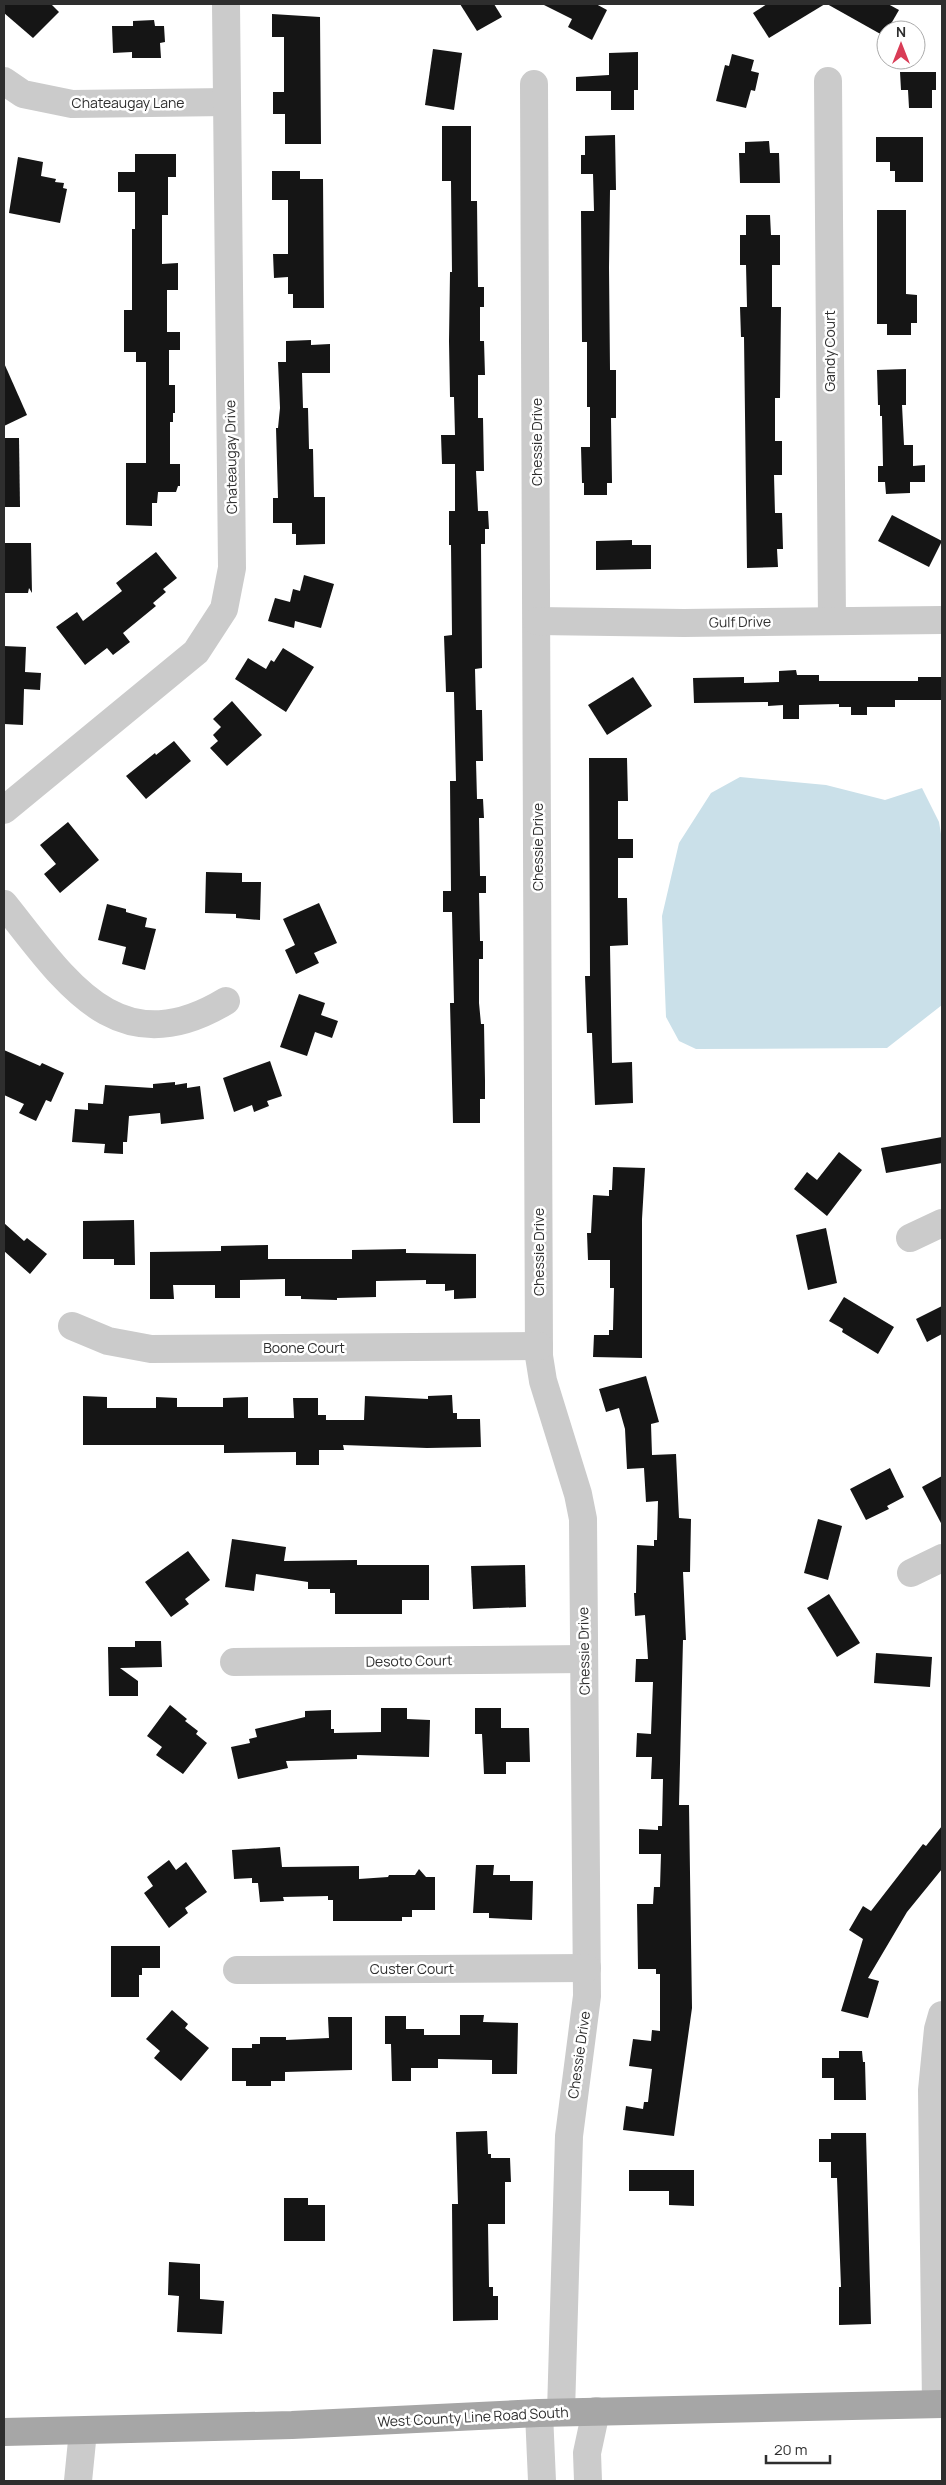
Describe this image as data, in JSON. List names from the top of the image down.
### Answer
{
  "streets": {
    "main road": ["West County Line Road South"],
    "street": [
      "Chateaugay Lane",
      "Gandy Court",
      "Chessie Drive",
      "Chateaugay Drive",
      "Gulf Drive",
      "Boone Court",
      "Desoto Court",
      "Custer Court"
    ]
  },
  "crossings": [
    ["Chateaugay Lane", "Chateaugay Drive"],
    ["Gandy Court", "Gulf Drive"],
    ["Chessie Drive", "Gulf Drive"],
    ["Chessie Drive", "Boone Court"],
    ["Chessie Drive", "Desoto Court"],
    ["Chessie Drive", "Custer Court"],
    ["Chessie Drive", "West County Line Road South"]
  ],
  "scale_bar": "20 m",
  "north": "top"
}
